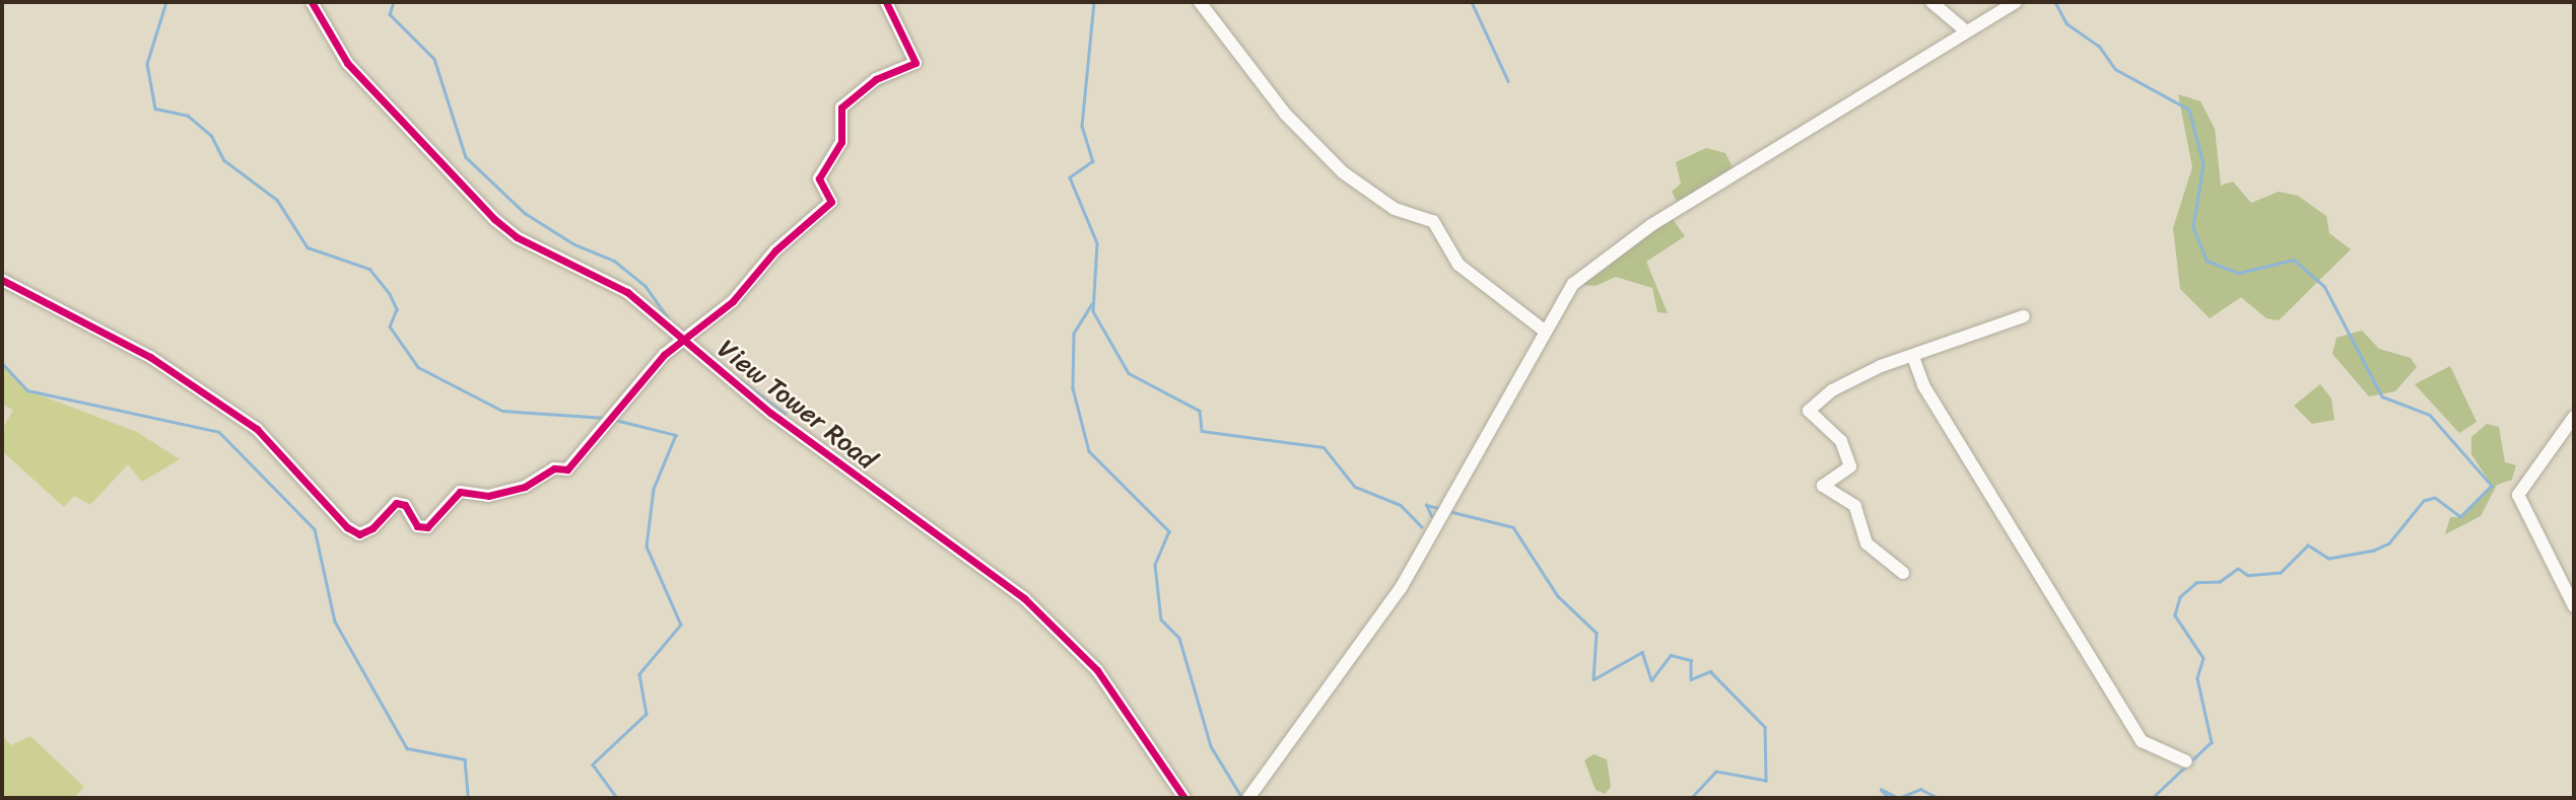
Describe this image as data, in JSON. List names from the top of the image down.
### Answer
{
  "streets": {
    "street": ["View Tower Road"]
  }
}
